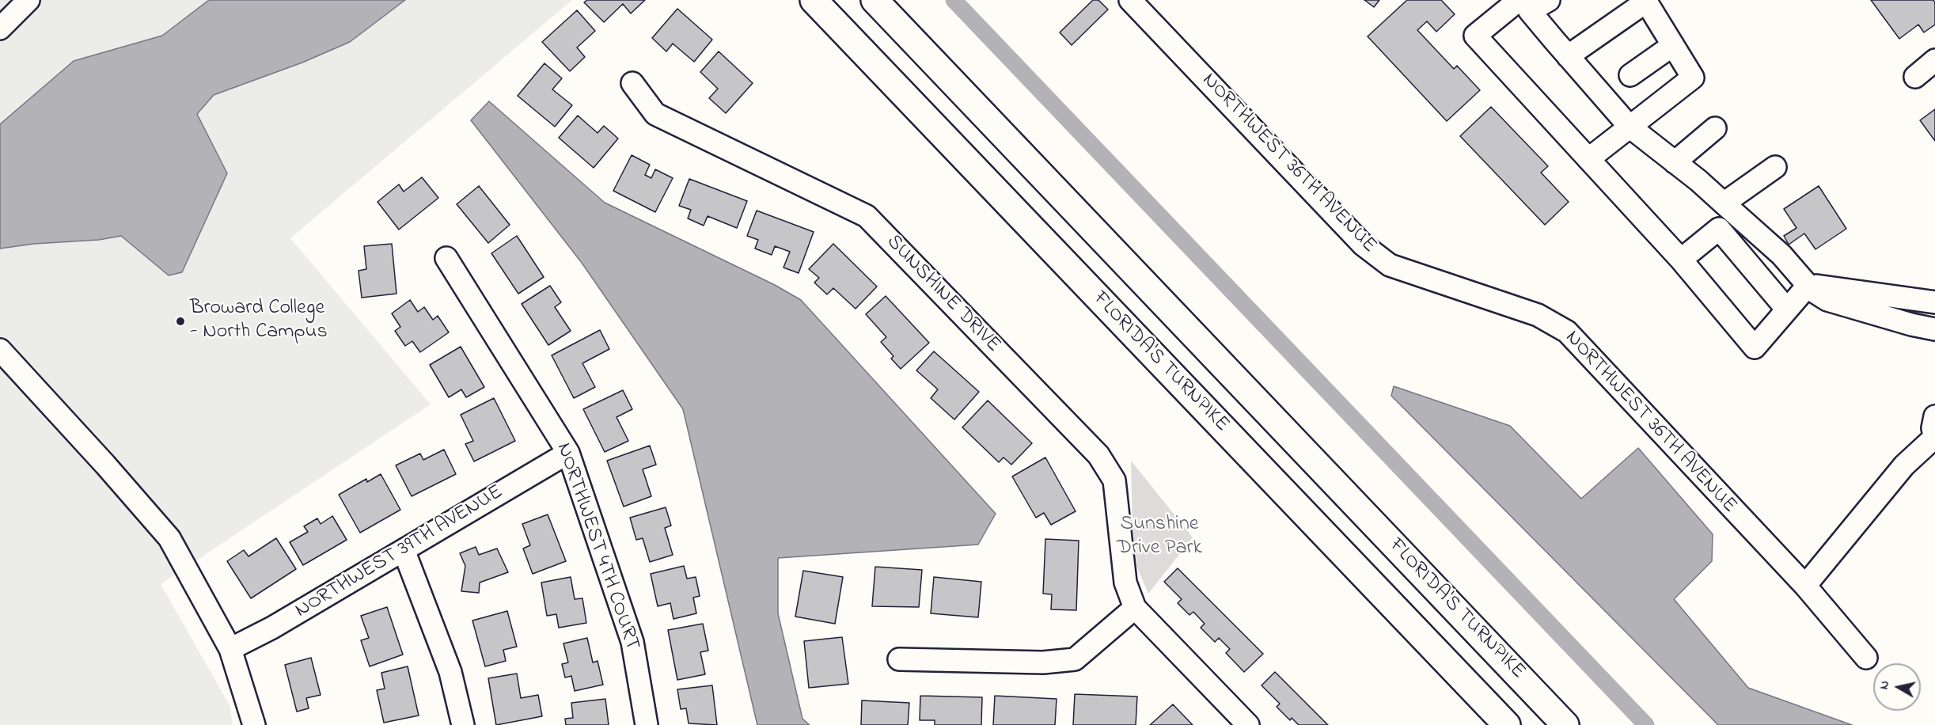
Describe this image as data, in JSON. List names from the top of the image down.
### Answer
{
  "streets": {
    "highway": ["FLORIDA'S TURNPIKE"],
    "street": [
      "NORTHWEST 36TH AVENUE",
      "SUNSHINE DRIVE",
      "NORTHWEST 4TH COURT",
      "NORTHWEST 39TH AVENUE"
    ]
  },
  "crossings": [
    ["NORTHWEST 4TH COURT", "NORTHWEST 39TH AVENUE"]
  ],
  "parks": ["Sunshine Drive Park"],
  "places": ["Broward College - North Campus"],
  "north": "left"
}
